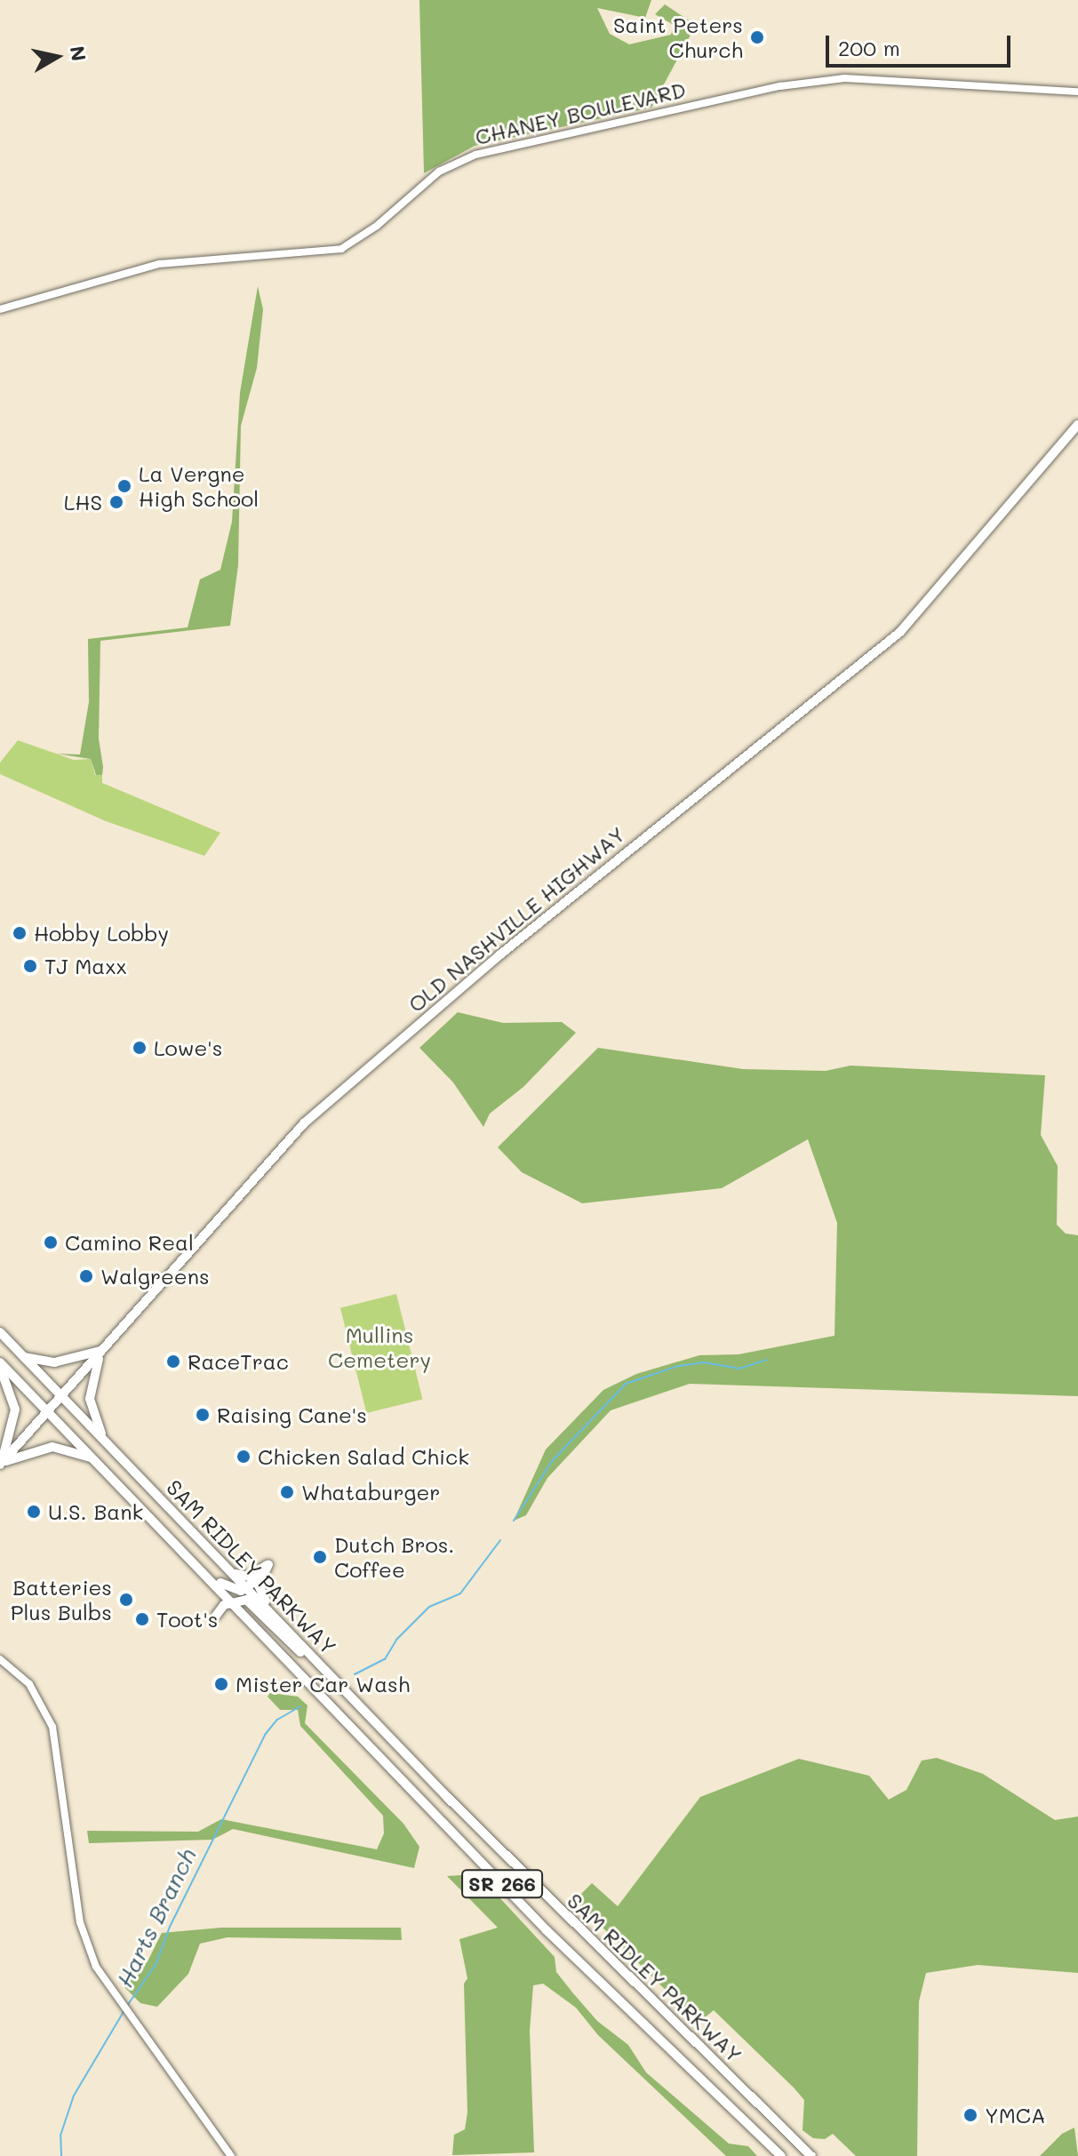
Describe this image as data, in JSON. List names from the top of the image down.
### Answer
{
  "streets": {
    "main road": ["OLD NASHVILLE HIGHWAY", "SAM RIDLEY PARKWAY", "SR 266"],
    "street": ["CHANEY BOULEVARD"]
  },
  "crossings": [
    ["OLD NASHVILLE HIGHWAY", "SAM RIDLEY PARKWAY"]
  ],
  "water": ["Harts Branch"],
  "parks": ["Mullins Cemetery"],
  "places": [
    "Saint Peters Church",
    "La Vergne High School",
    "LHS",
    "Hobby Lobby",
    "TJ Maxx",
    "Lowe's",
    "Camino Real",
    "Walgreens",
    "RaceTrac",
    "Raising Cane's",
    "Chicken Salad Chick",
    "Whataburger",
    "U.S. Bank",
    "Dutch Bros. Coffee",
    "Batteries Plus Bulbs",
    "Toot's",
    "Mister Car Wash",
    "YMCA"
  ],
  "scale_bar": "200 m",
  "north": "right"
}
